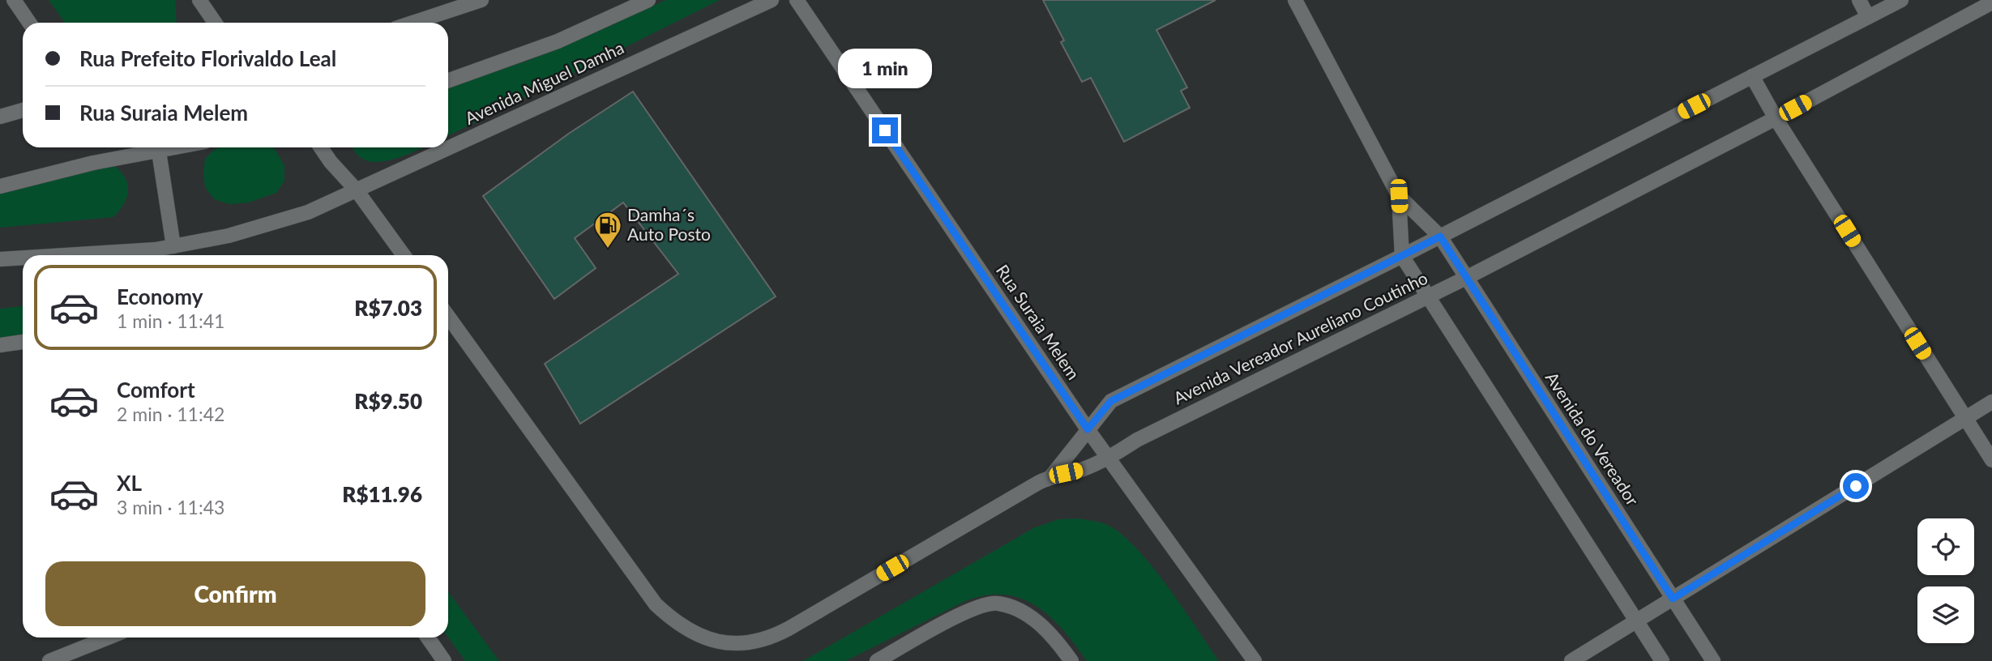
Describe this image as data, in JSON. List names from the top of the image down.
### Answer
{
  "streets": {
    "street": [
      "Avenida Miguel Damha",
      "Rua Suraia Melem",
      "Avenida Vereador Aureliano Coutinho",
      "Avenida do Vereador"
    ]
  },
  "crossings": [
    ["Rua Suraia Melem", "Avenida Vereador Aureliano Coutinho"],
    ["Avenida Vereador Aureliano Coutinho", "Avenida do Vereador"]
  ],
  "places": {
    "fuel station": ["Damha´s Auto Posto"]
  },
  "page": {
    "banner": ["Rua Prefeito Florivaldo Leal", "Rua Suraia Melem"],
    "bubble": "1 min",
    "list": [
      {
        "name": "Economy",
        "note": "1 min · 11:41",
        "value": "R$7.03"
      },
      {
        "name": "Comfort",
        "note": "2 min · 11:42",
        "value": "R$9.50"
      },
      {
        "name": "XL",
        "note": "3 min · 11:43",
        "value": "R$11.96"
      }
    ],
    "buttons": "Confirm"
  }
}
